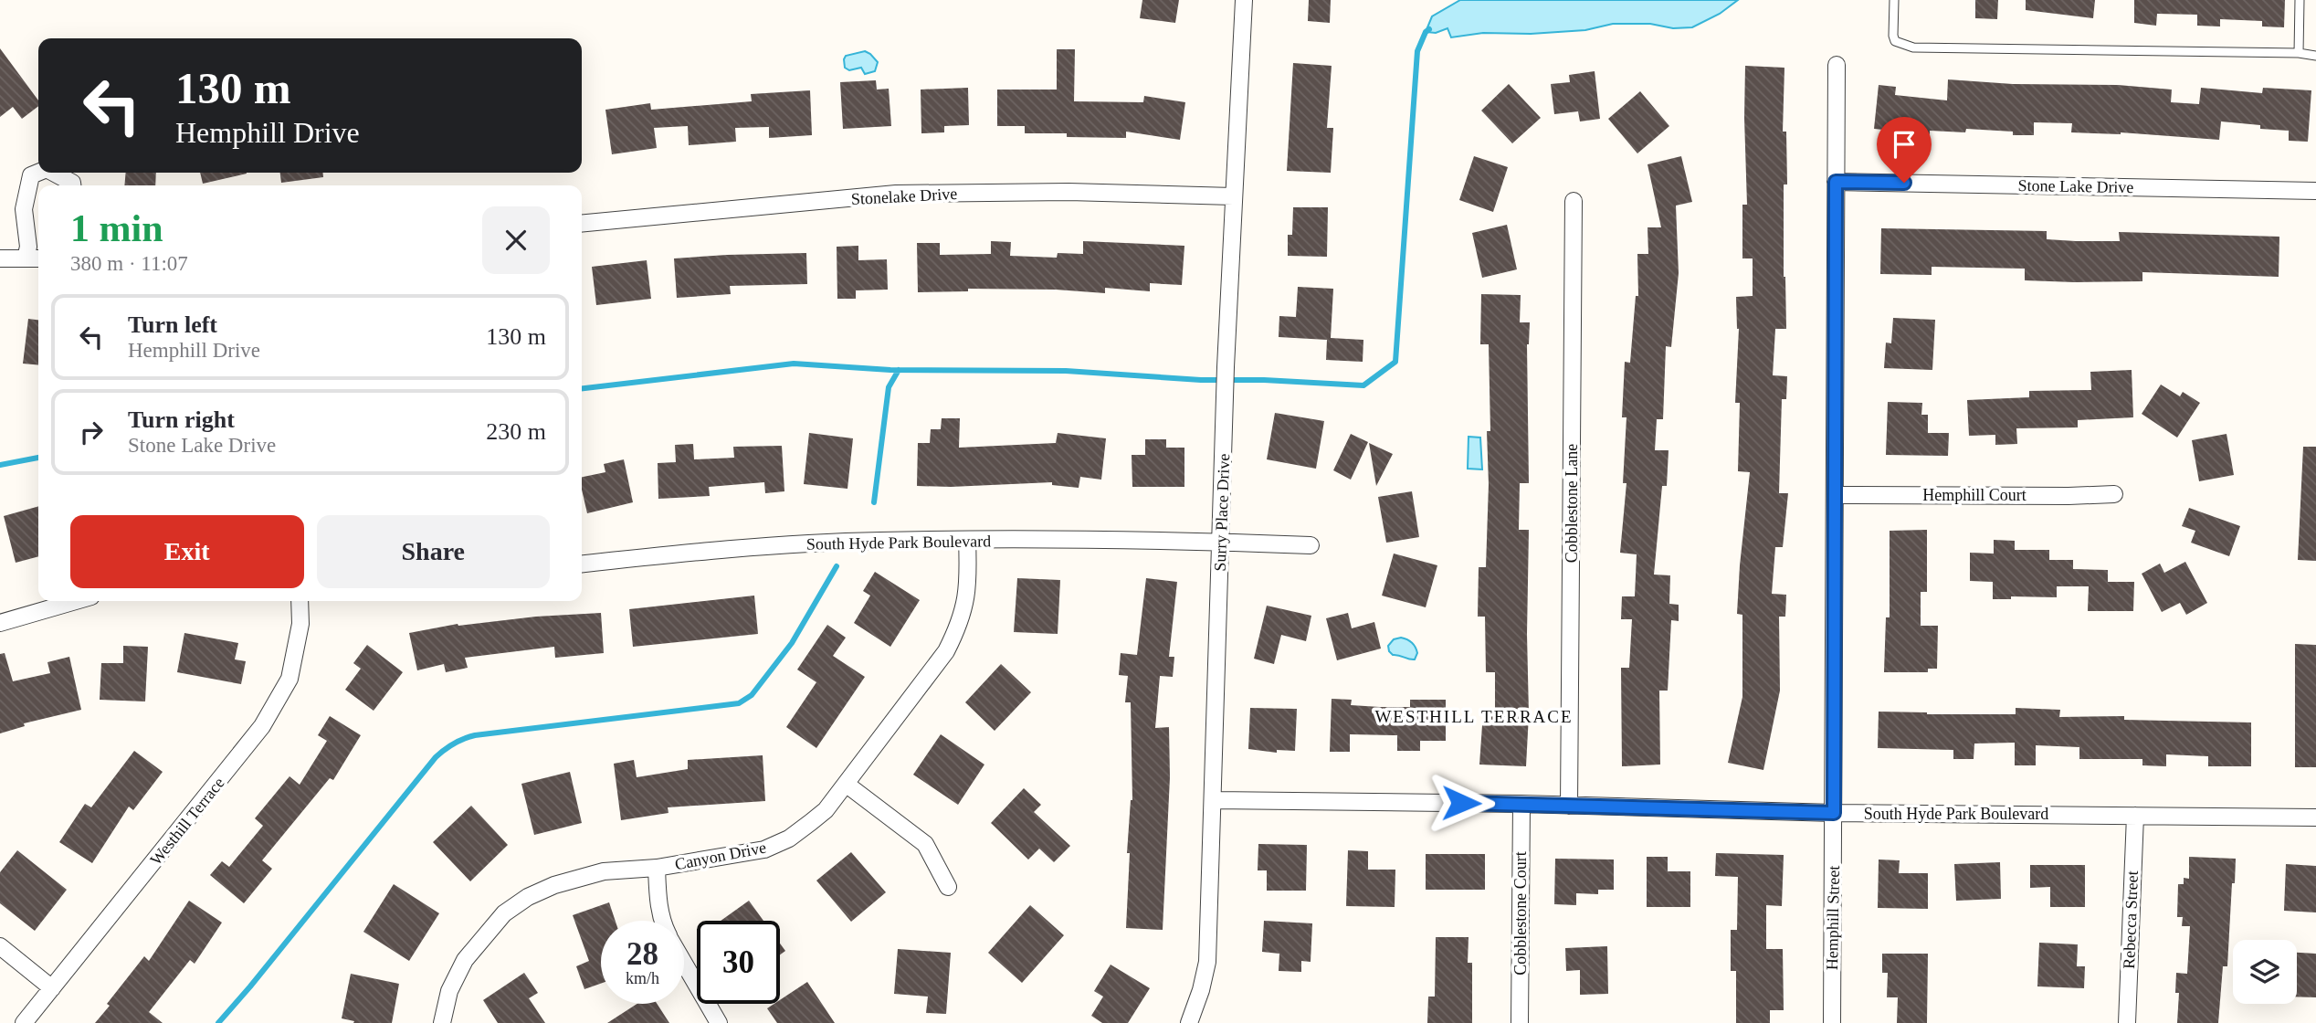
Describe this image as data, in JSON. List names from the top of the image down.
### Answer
{
  "streets": {
    "street": [
      "Stone Lake Drive",
      "Stonelake Drive",
      "Hemphill Court",
      "Cobblestone Lane",
      "Surry Place Drive",
      "South Hyde Park Boulevard",
      "Westhill Terrace",
      "Canyon Drive",
      "Cobblestone Court",
      "Hemphill Street",
      "Rebecca Street"
    ]
  },
  "crossings": [
    ["Stone Lake Drive", "Hemphill Street"],
    ["Stonelake Drive", "Surry Place Drive"],
    ["Hemphill Court", "Hemphill Street"],
    ["Cobblestone Lane", "South Hyde Park Boulevard"],
    ["Surry Place Drive", "South Hyde Park Boulevard"],
    ["South Hyde Park Boulevard", "Canyon Drive"],
    ["South Hyde Park Boulevard", "Cobblestone Court"],
    ["South Hyde Park Boulevard", "Hemphill Street"],
    ["South Hyde Park Boulevard", "Rebecca Street"]
  ],
  "districts": ["WESTHILL TERRACE"],
  "page": {
    "turn": ["130 m", "Hemphill Drive"],
    "heading": ["1 min", "380 m · 11:07"],
    "list": [
      {
        "name": "Turn left",
        "note": "Hemphill Drive",
        "value": "130 m"
      },
      {
        "name": "Turn right",
        "note": "Stone Lake Drive",
        "value": "230 m"
      }
    ],
    "buttons": ["Exit", "Share"],
    "speed": "28 km/h",
    "limit": "30"
  }
}
